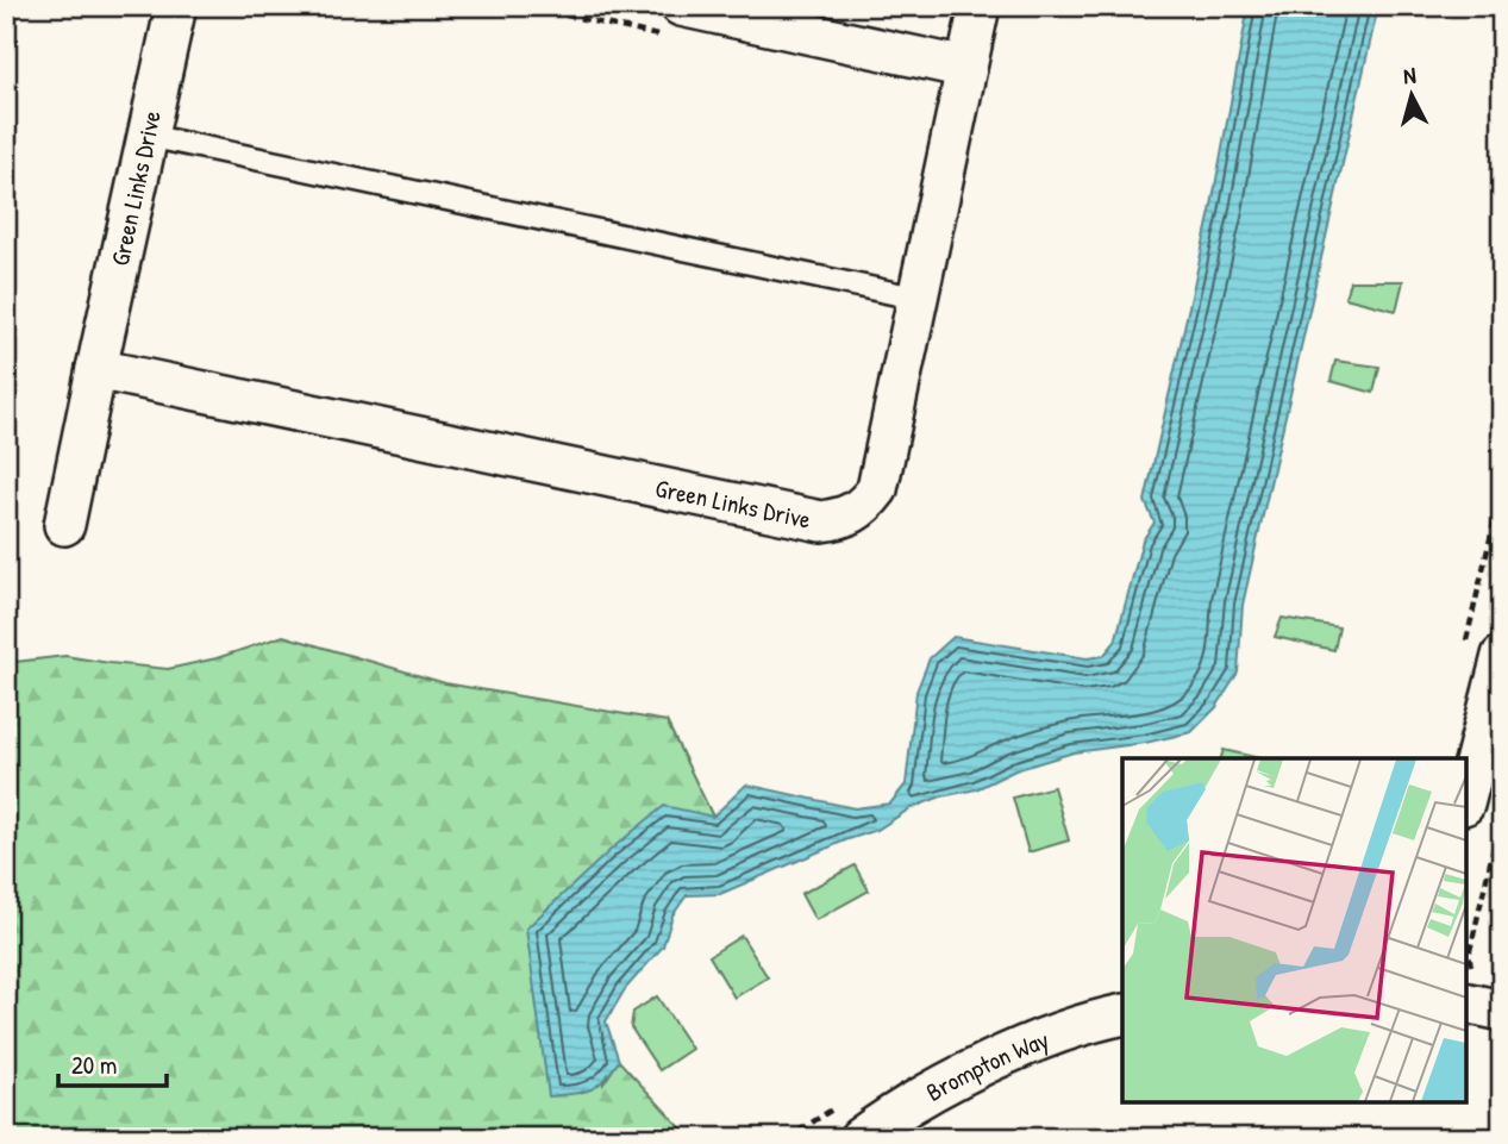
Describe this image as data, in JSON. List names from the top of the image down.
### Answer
{
  "streets": {
    "street": ["Green Links Drive", "Brompton Way"]
  },
  "scale_bar": "20 m",
  "north": "top"
}
